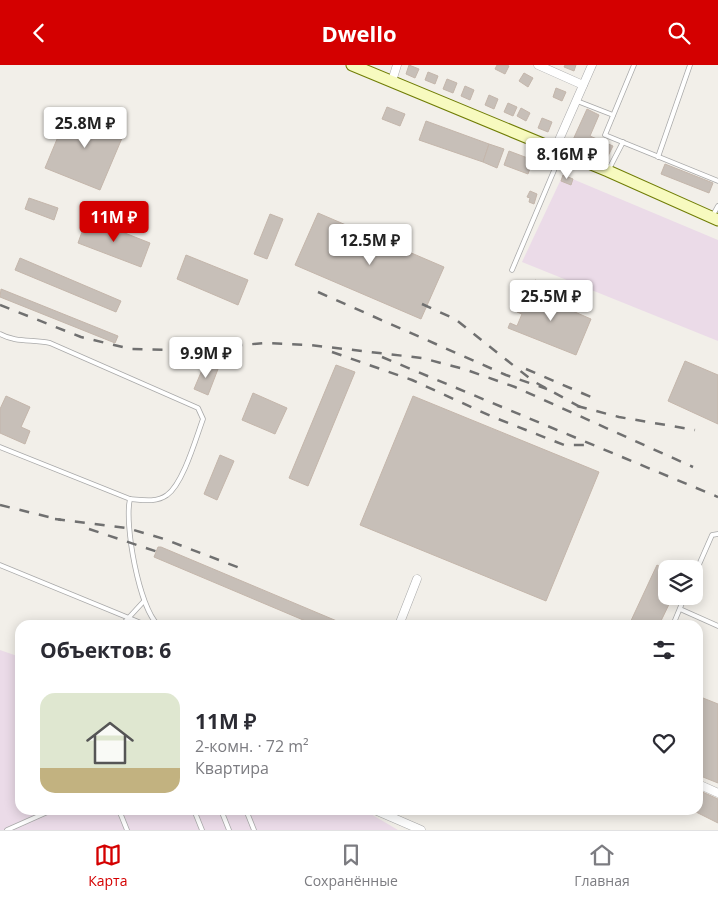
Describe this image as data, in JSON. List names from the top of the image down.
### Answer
{
  "page": {
    "header": "Dwello",
    "price": [
      "25.8M ₽",
      "8.16M ₽",
      "11M ₽",
      "12.5M ₽",
      "25.5M ₽",
      "9.9M ₽"
    ],
    "heading": "Объектов: 6",
    "list": [
      {
        "name": "11M ₽",
        "note": "2-комн. · 72 m² · Квартира"
      }
    ],
    "tabs": ["Карта", "Сохранённые", "Главная"]
  }
}
